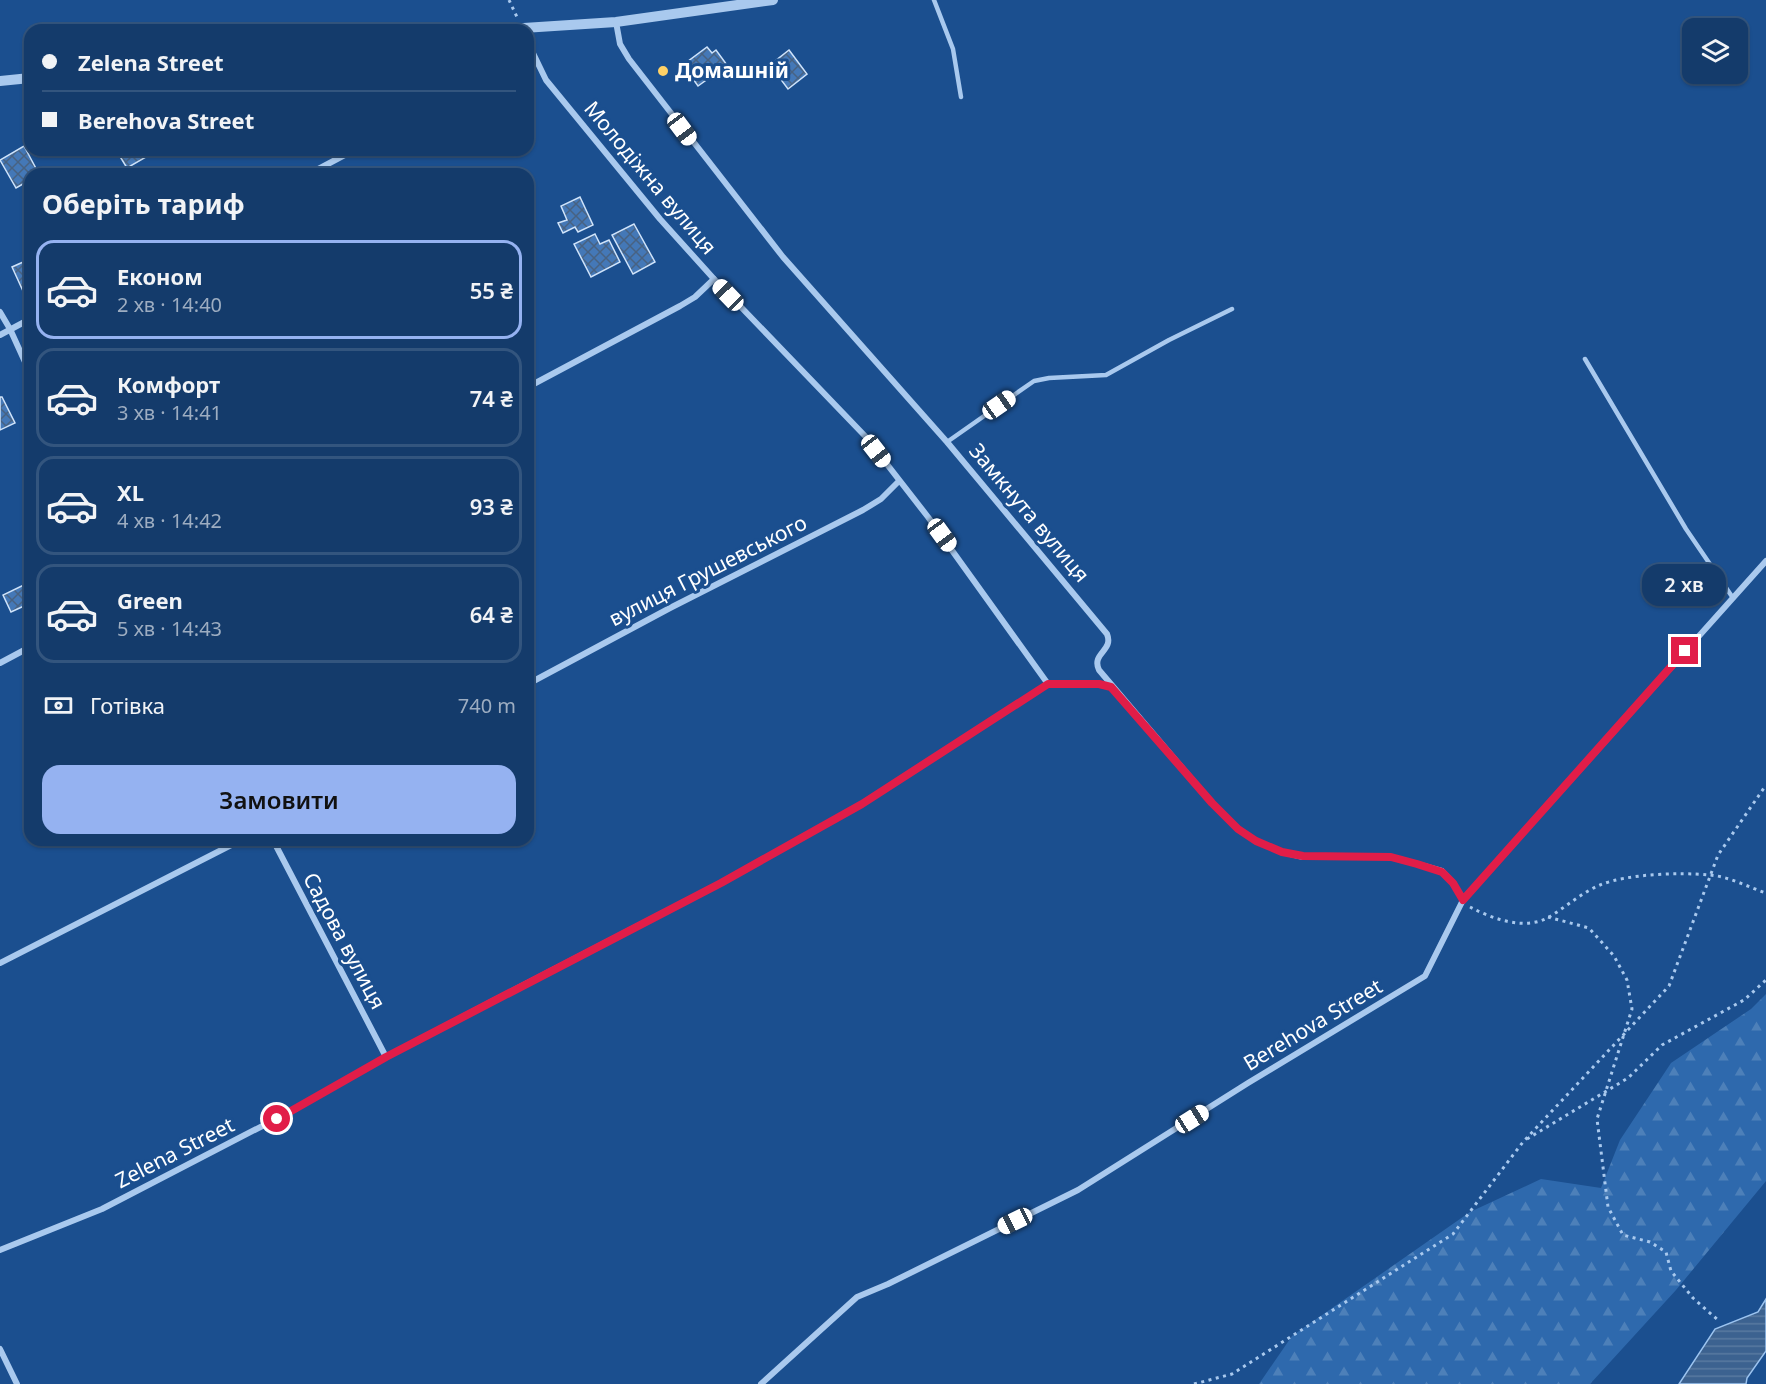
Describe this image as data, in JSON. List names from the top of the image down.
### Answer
{
  "streets": {
    "street": [
      "Молодіжна вулиця",
      "Замкнута вулиця",
      "вулиця Грушевського",
      "Садова вулиця",
      "Berehova Street",
      "Zelena Street"
    ]
  },
  "crossings": [
    ["Молодіжна вулиця", "вулиця Грушевського"],
    ["Молодіжна вулиця", "Zelena Street"],
    ["Замкнута вулиця", "Berehova Street"],
    ["Садова вулиця", "Zelena Street"]
  ],
  "places": ["Домашній"],
  "page": {
    "banner": ["Zelena Street", "Berehova Street"],
    "heading": "Оберіть тариф",
    "list": [
      {
        "name": "Економ",
        "note": "2 хв · 14:40",
        "value": "55 ₴"
      },
      {
        "name": "Комфорт",
        "note": "3 хв · 14:41",
        "value": "74 ₴"
      },
      {
        "name": "XL",
        "note": "4 хв · 14:42",
        "value": "93 ₴"
      },
      {
        "name": "Green",
        "note": "5 хв · 14:43",
        "value": "64 ₴"
      }
    ],
    "bubble": "2 хв",
    "pay": ["Готівка", "740 m"],
    "buttons": "Замовити"
  }
}
